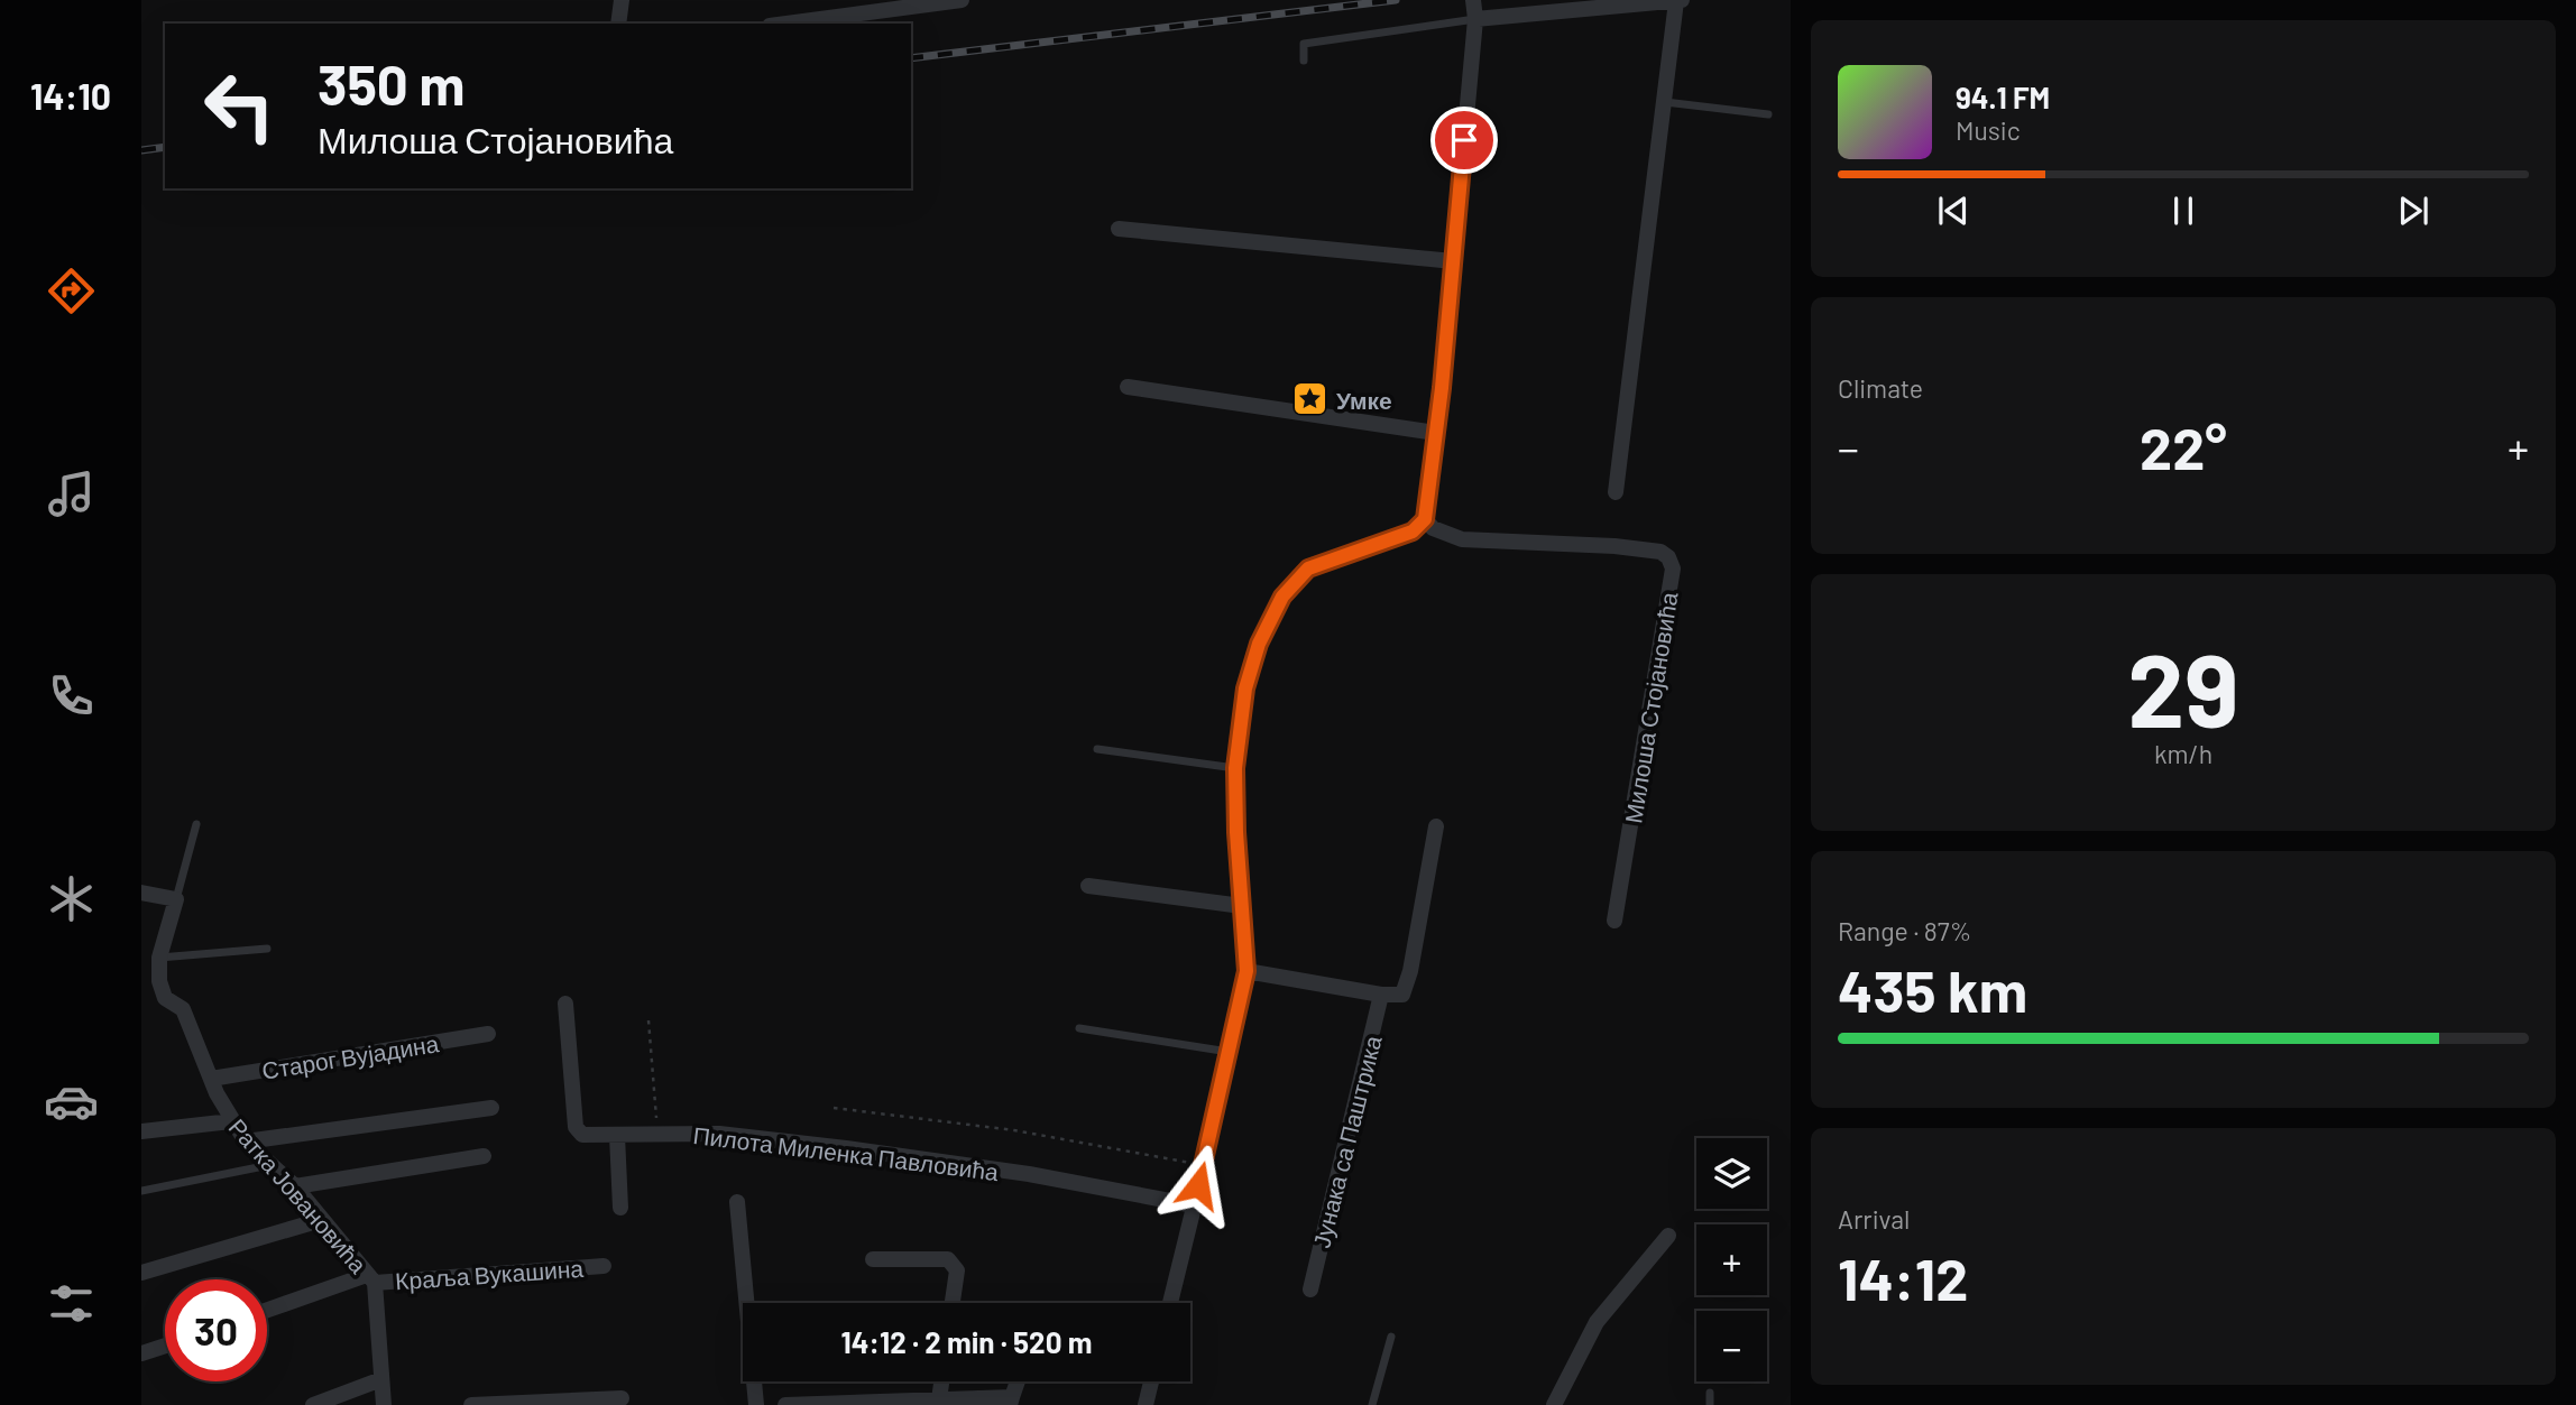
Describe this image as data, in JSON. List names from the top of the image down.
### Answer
{
  "streets": {
    "street": [
      "Милоша Стојановића",
      "Старог Вујадина",
      "Јунака са Паштрика",
      "Пилота Миленка Павловића",
      "Ратка Јовановића",
      "Краља Вукашина"
    ]
  },
  "crossings": [
    ["Старог Вујадина", "Ратка Јовановића"],
    ["Ратка Јовановића", "Краља Вукашина"]
  ],
  "places": {
    "place": ["Умке"]
  },
  "page": {
    "tabs": "14:10",
    "turn": ["350 m", "Милоша Стојановића"],
    "song": ["94.1 FM", "Music"],
    "tile": [
      "Climate",
      ["29", "km/h"],
      ["Range · 87%", "435 km"],
      ["Arrival", "14:12"]
    ],
    "heat": ["−", "22°", "+"],
    "map_buttons": ["+", "−"],
    "limit": "30",
    "trip": "14:12 · 2 min · 520 m"
  }
}
